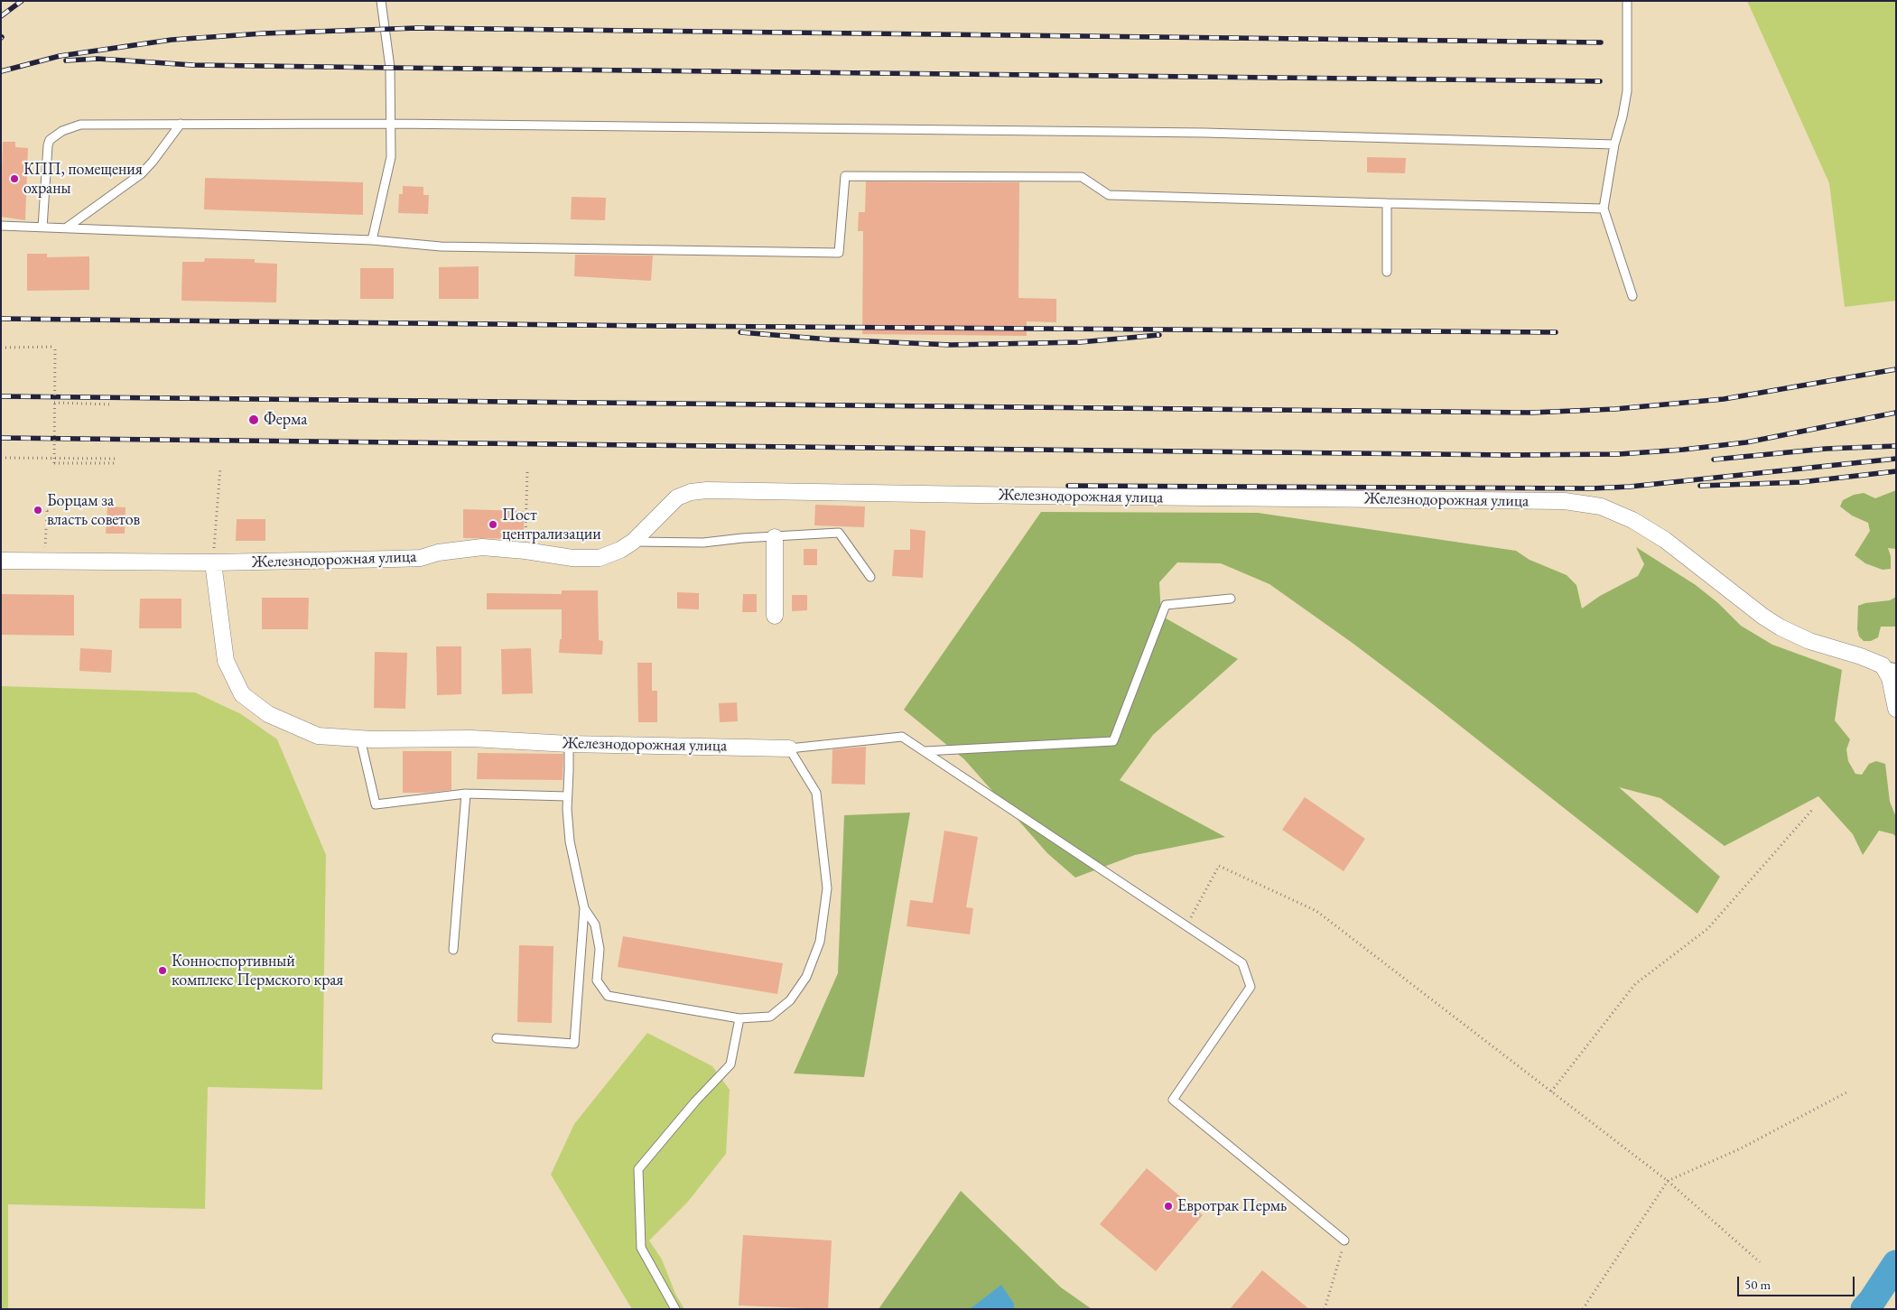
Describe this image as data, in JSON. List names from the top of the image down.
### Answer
{
  "streets": {
    "street": ["Железнодорожная улица"]
  },
  "places": [
    "КПП, помещения охраны",
    "Ферма",
    "Борцам за власть советов",
    "Пост централизации",
    "Конноспортивный комплекс Пермского края",
    "Евротрак Пермь"
  ],
  "scale_bar": "50 m"
}
